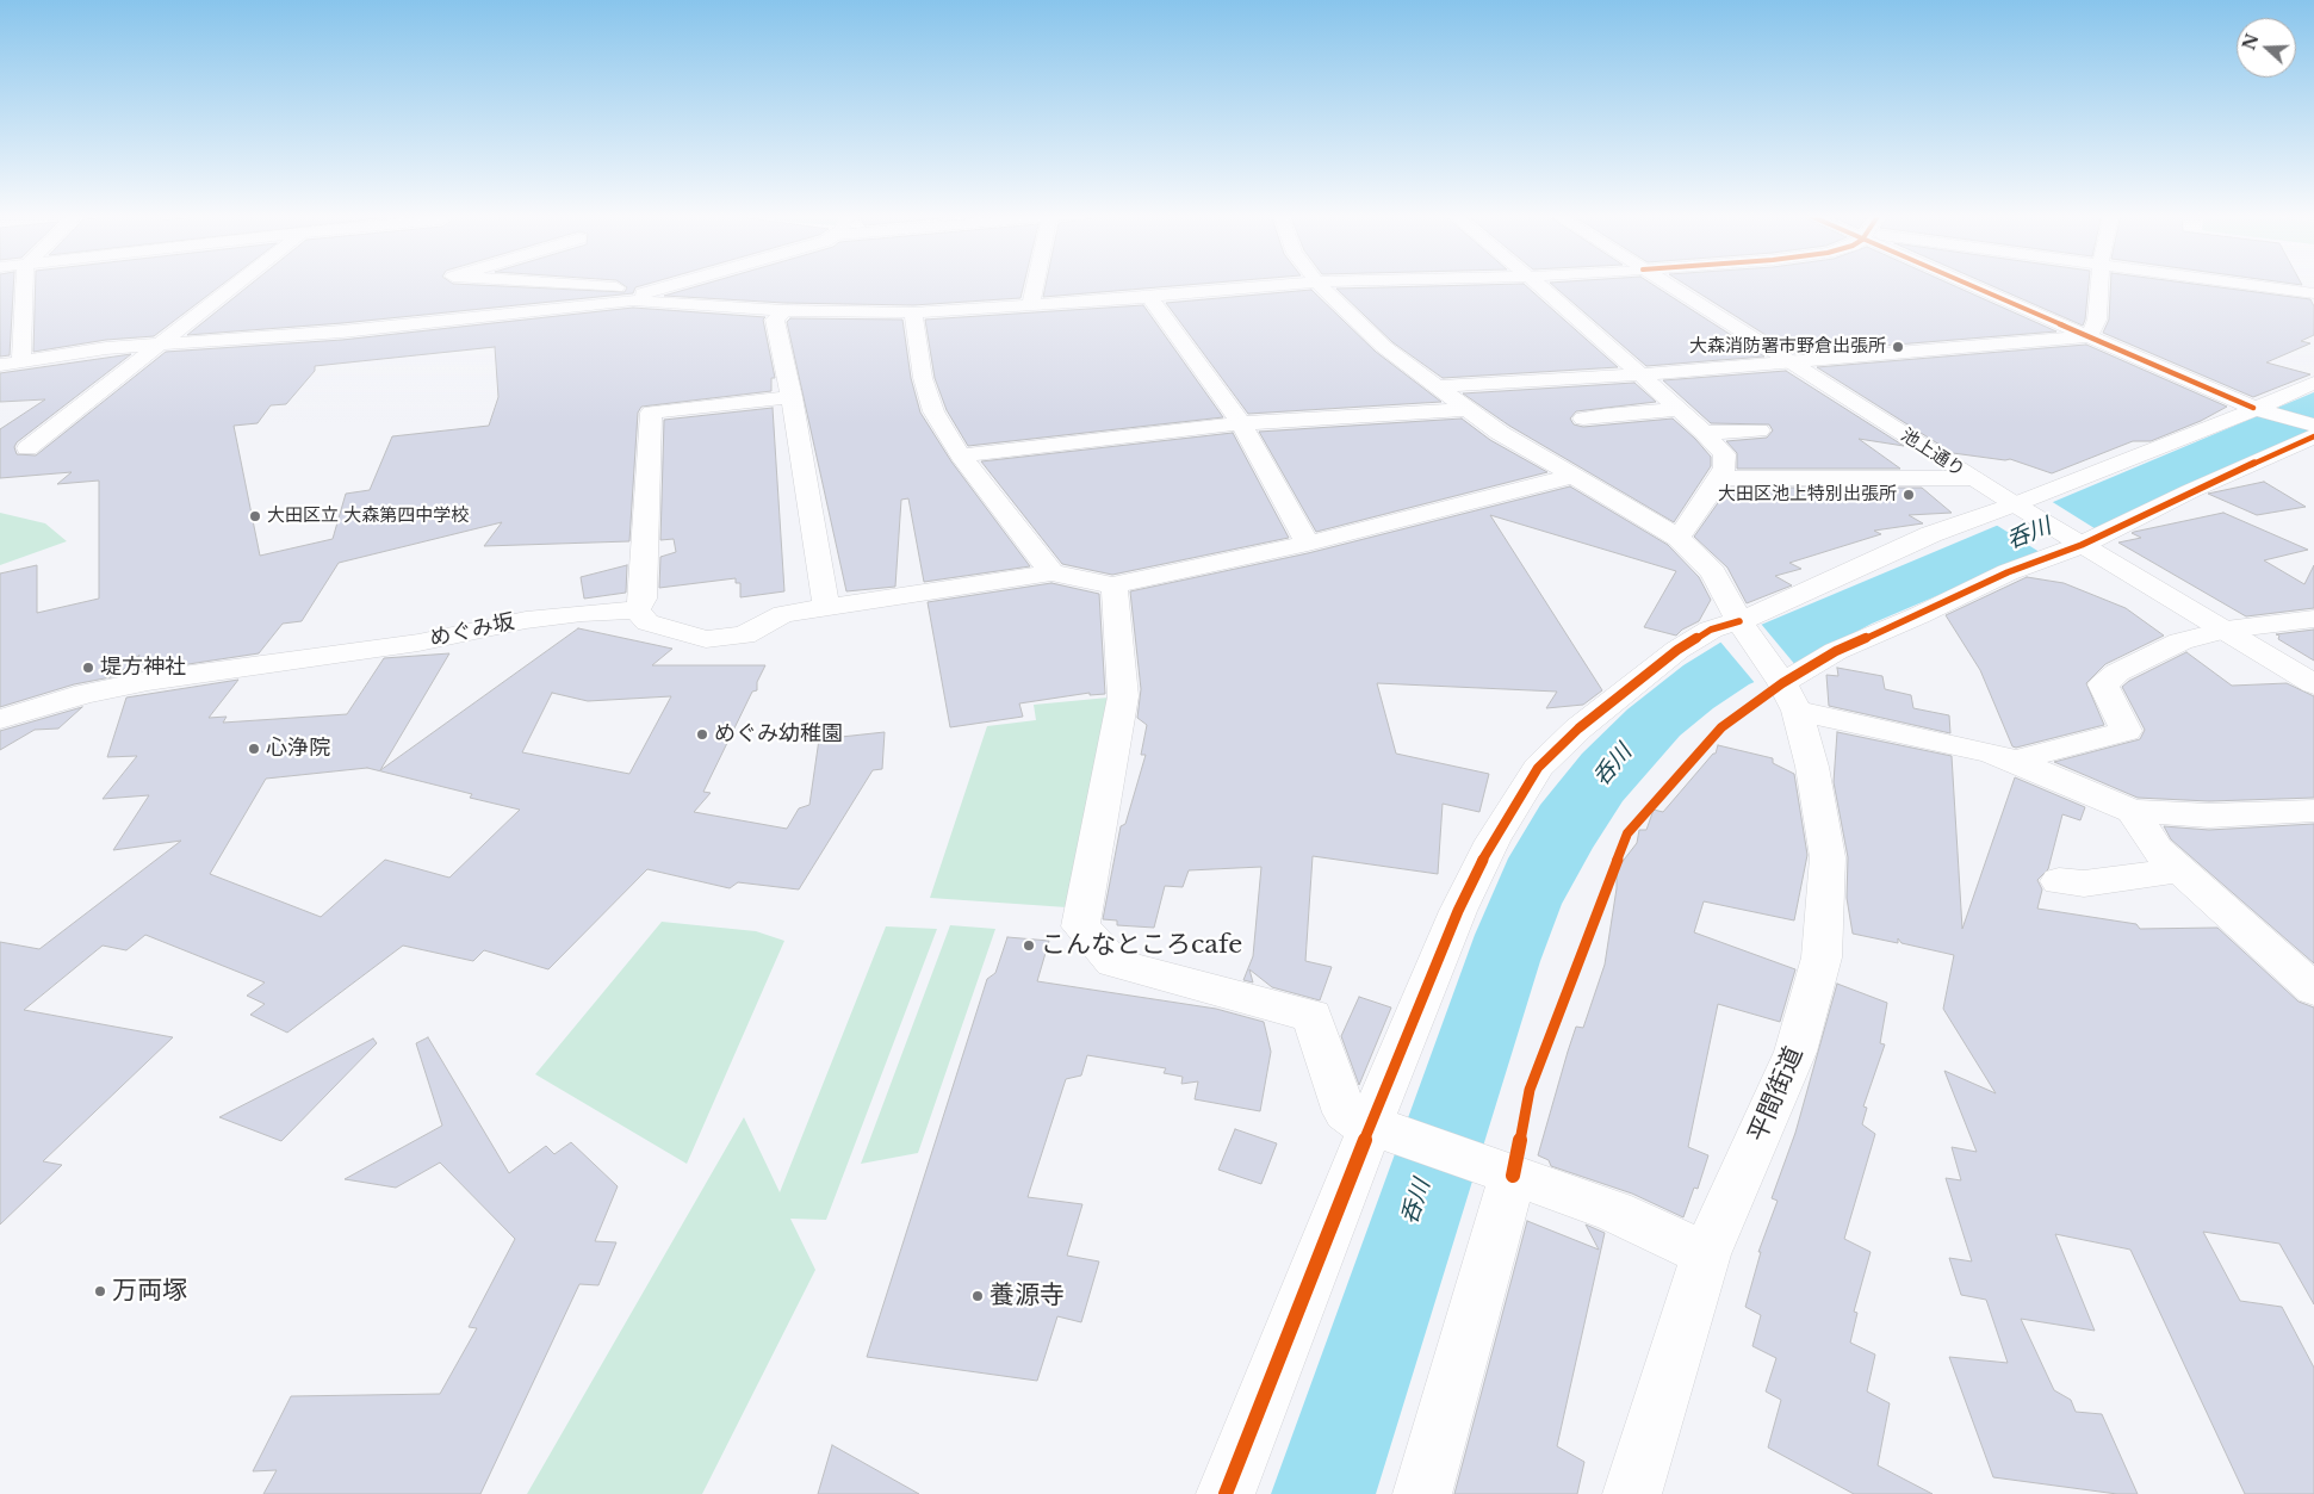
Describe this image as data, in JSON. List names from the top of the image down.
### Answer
{
  "streets": {
    "street": ["池上通り", "めぐみ坂", "平間街道"]
  },
  "water": ["呑川"],
  "places": [
    "大森消防署市野倉出張所",
    "大田区池上特別出張所",
    "大田区立 大森第四中学校",
    "堤方神社",
    "めぐみ幼稚園",
    "心浄院",
    "こんなところcafe",
    "万両塚",
    "養源寺"
  ],
  "north": "left"
}
